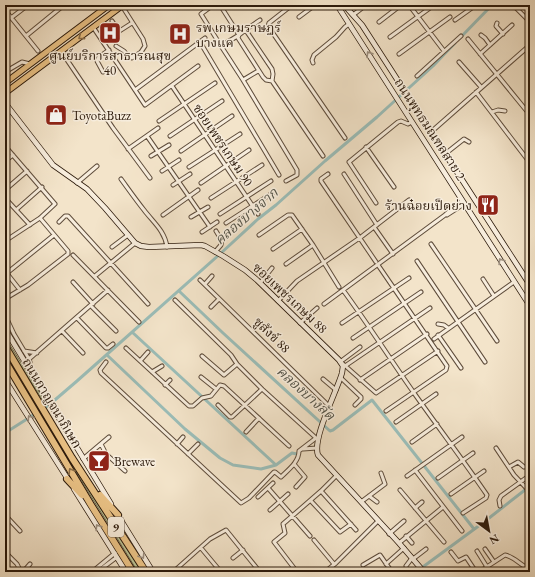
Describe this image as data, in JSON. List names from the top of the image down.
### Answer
{
  "streets": {
    "highway": ["ถนนกาญจนาภิเษก", "9"],
    "main road": ["ถนนพุทธมณฑลสาย 2", "ซอยเพชรเกษม 88"],
    "street": ["ซอยเพชรเกษม 90", "ชูสังข์ 88"]
  },
  "water": ["คลองบางจาก", "คลองบางลัด"],
  "places": {
    "hospital": ["ศูนย์บริการสาธารณสุข 40", "รพ เกษมราษฎร์ บางแค"],
    "shop": ["ToyotaBuzz"],
    "restaurant": ["ร้านฉ๋อยเป็ดย่าง"],
    "bar": ["Brewave"]
  },
  "north": "bottom right"
}
